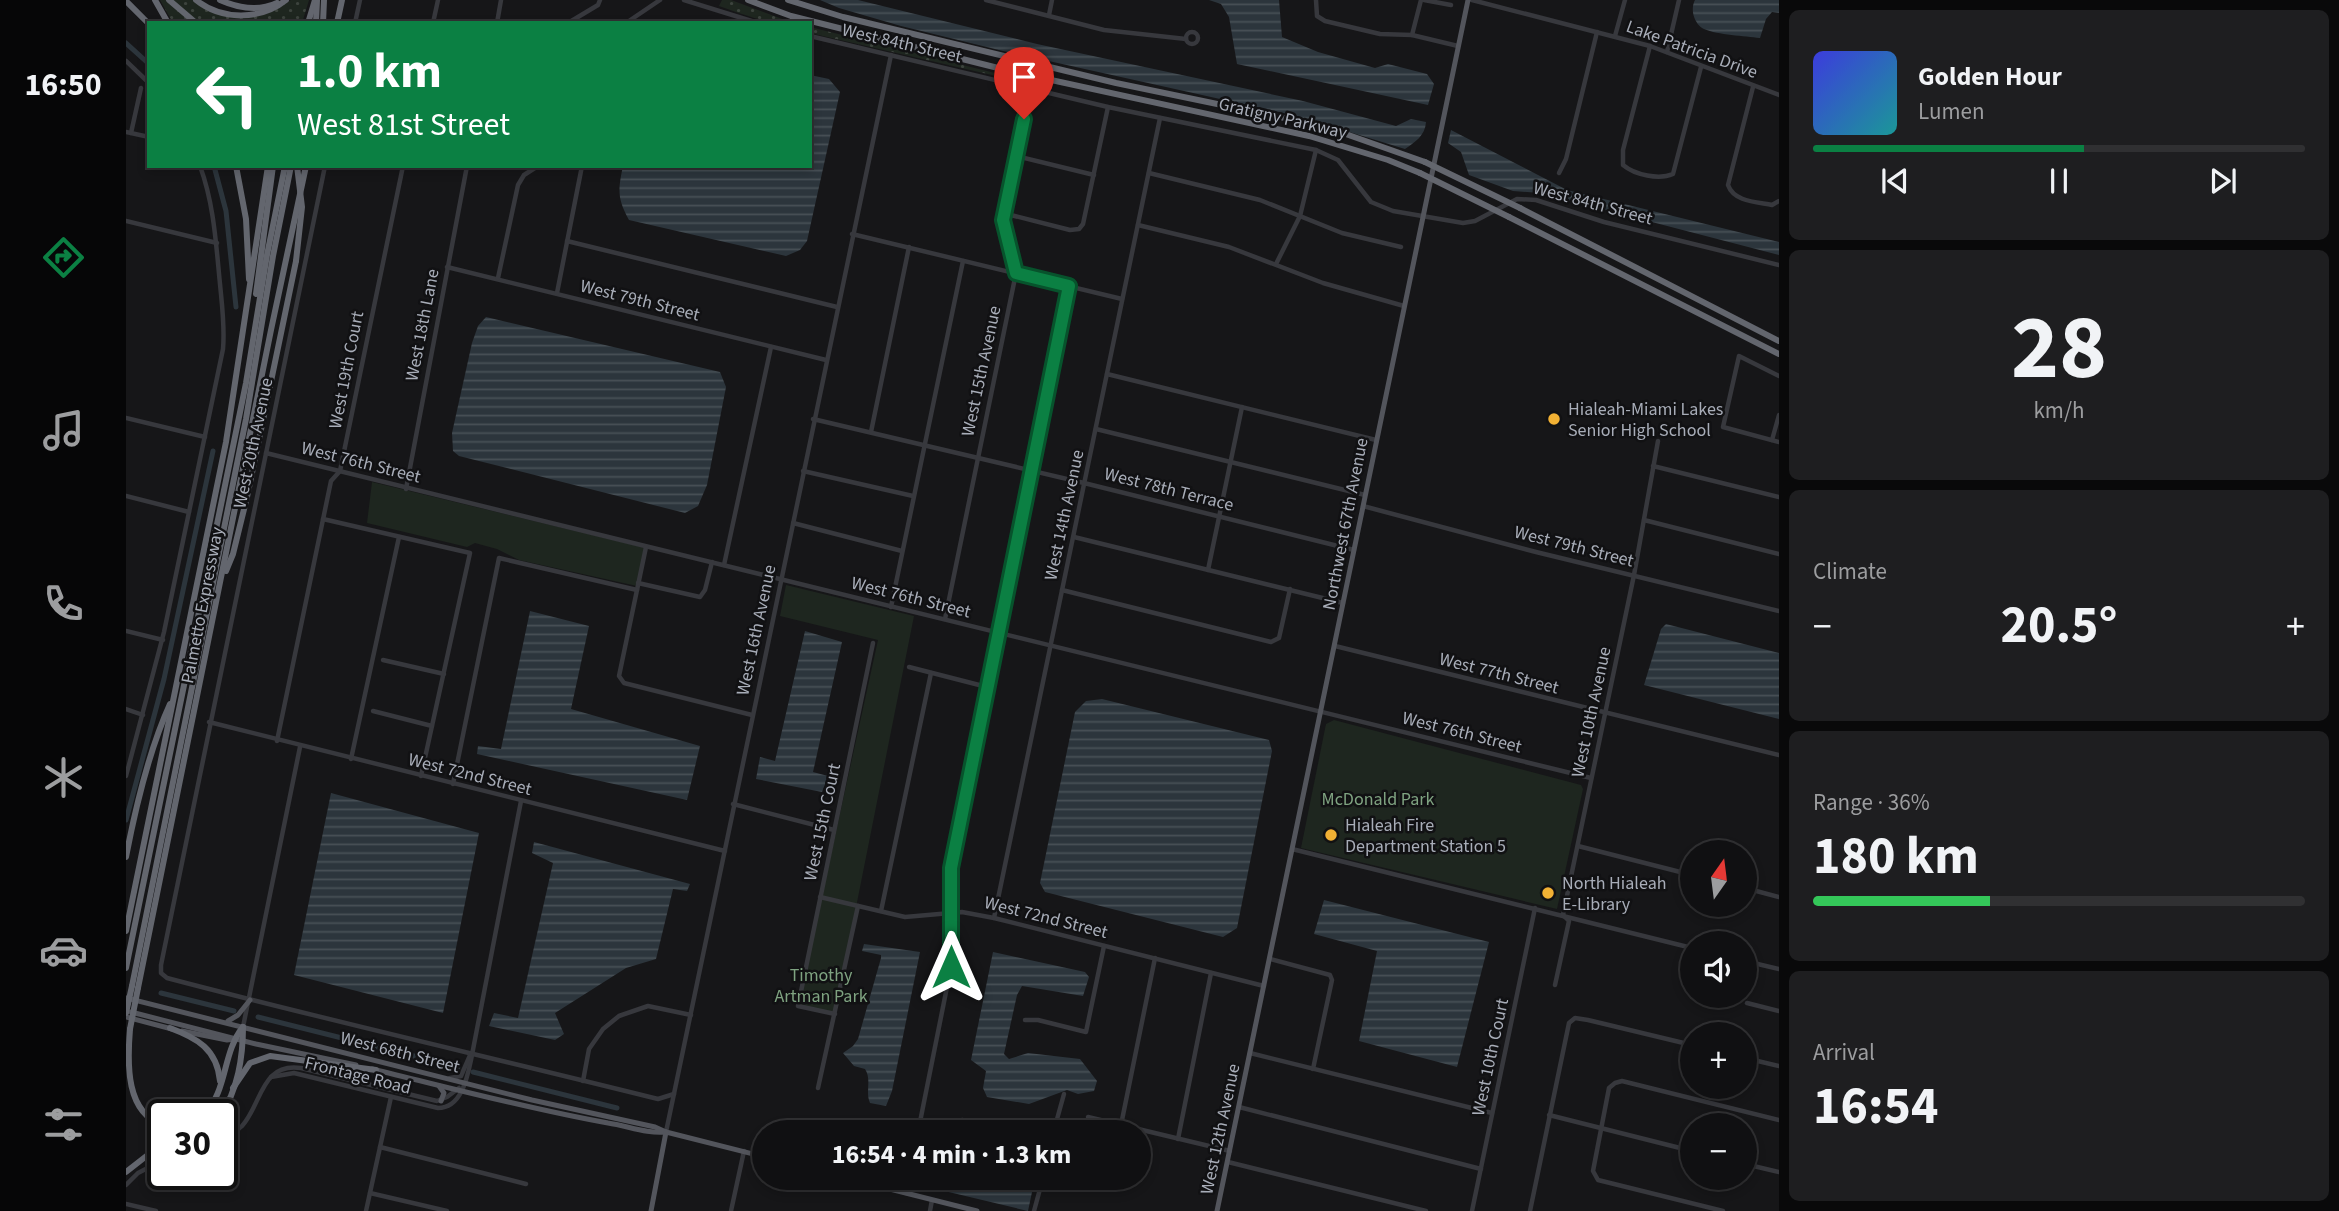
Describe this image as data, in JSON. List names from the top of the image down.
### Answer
{
  "streets": {
    "highway": ["Gratigny Parkway", "Palmetto Expressway"],
    "main road": [
      "Northwest 67th Avenue",
      "West 16th Avenue",
      "West 68th Street",
      "West 12th Avenue"
    ],
    "street": [
      "West 84th Street",
      "Lake Patricia Drive",
      "West 79th Street",
      "West 18th Lane",
      "West 19th Court",
      "West 15th Avenue",
      "West 20th Avenue",
      "West 76th Street",
      "West 78th Terrace",
      "West 14th Avenue",
      "West 77th Street",
      "West 10th Avenue",
      "West 72nd Street",
      "West 15th Court",
      "West 10th Court",
      "Frontage Road"
    ]
  },
  "crossings": [
    ["West 84th Street", "West 15th Avenue"],
    ["West 84th Street", "West 14th Avenue"],
    ["West 84th Street", "Northwest 67th Avenue"],
    ["West 84th Street", "West 16th Avenue"],
    ["Lake Patricia Drive", "Northwest 67th Avenue"],
    ["West 79th Street", "West 18th Lane"],
    ["West 79th Street", "Northwest 67th Avenue"],
    ["West 79th Street", "West 16th Avenue"],
    ["West 79th Street", "West 10th Avenue"],
    ["West 18th Lane", "West 76th Street"],
    ["West 19th Court", "West 76th Street"],
    ["West 19th Court", "West 72nd Street"],
    ["West 15th Avenue", "West 76th Street"],
    ["West 15th Avenue", "West 78th Terrace"],
    ["West 20th Avenue", "West 76th Street"],
    ["West 20th Avenue", "West 72nd Street"],
    ["West 20th Avenue", "West 68th Street"],
    ["West 76th Street", "West 14th Avenue"],
    ["West 76th Street", "Northwest 67th Avenue"],
    ["West 76th Street", "West 16th Avenue"],
    ["West 76th Street", "West 10th Avenue"],
    ["West 78th Terrace", "West 14th Avenue"],
    ["West 78th Terrace", "Northwest 67th Avenue"],
    ["West 78th Terrace", "West 16th Avenue"],
    ["West 14th Avenue", "West 72nd Street"],
    ["Northwest 67th Avenue", "West 77th Street"],
    ["Northwest 67th Avenue", "West 72nd Street"],
    ["Northwest 67th Avenue", "West 12th Avenue"],
    ["West 16th Avenue", "West 72nd Street"],
    ["West 16th Avenue", "West 68th Street"],
    ["West 77th Street", "West 10th Avenue"],
    ["West 72nd Street", "West 15th Court"],
    ["West 68th Street", "Frontage Road"]
  ],
  "parks": ["McDonald Park", "Timothy Artman Park"],
  "places": ["Hialeah-Miami Lakes Senior High School", "Hialeah Fire Department Station 5", "North Hialeah E-Library"],
  "north": "top",
  "page": {
    "tabs": "16:50",
    "turn": ["1.0 km", "West 81st Street"],
    "song": ["Golden Hour", "Lumen"],
    "tile": [
      ["28", "km/h"],
      "Climate",
      ["Range · 36%", "180 km"],
      ["Arrival", "16:54"]
    ],
    "heat": ["−", "20.5°", "+"],
    "map_buttons": ["+", "−"],
    "limit": "30",
    "trip": "16:54 · 4 min · 1.3 km"
  }
}
